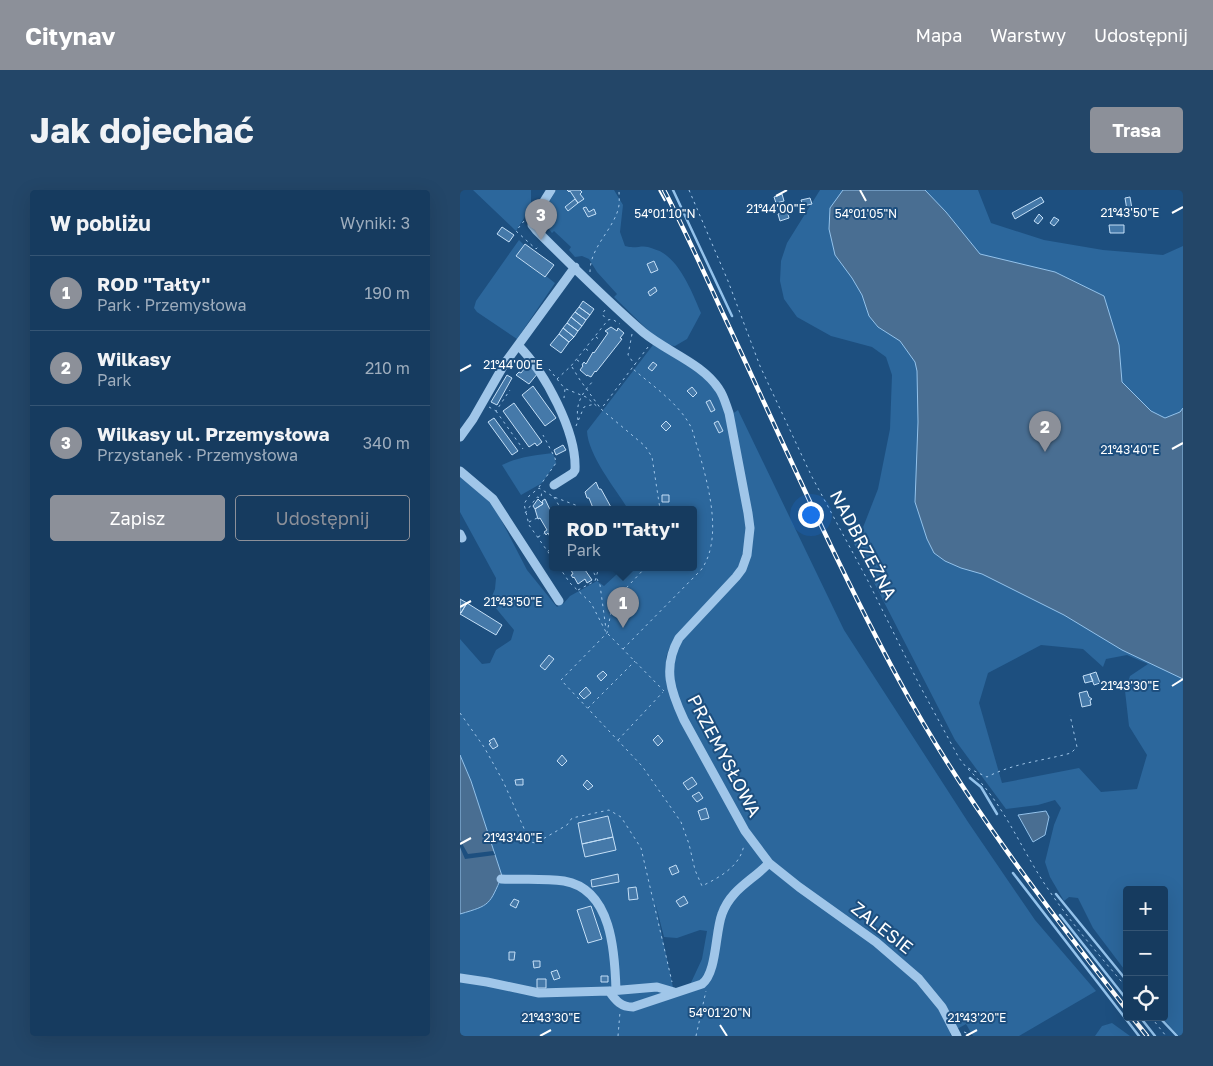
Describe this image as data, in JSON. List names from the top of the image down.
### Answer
{
  "streets": {
    "street": ["PRZEMYSŁOWA", "ZALESIE"],
    "path": ["NADBRZEŻNA"]
  },
  "crossings": [
    ["PRZEMYSŁOWA", "ZALESIE"]
  ],
  "page": {
    "header": "Citynav",
    "nav": ["Mapa", "Warstwy", "Udostępnij"],
    "buttons": [
      "Trasa",
      ["Zapisz", "Udostępnij"]
    ],
    "title": "Jak dojechać",
    "heading": ["W pobliżu", "Wyniki: 3"],
    "pins": ["3", "2", "1"],
    "list": [
      {
        "mark": "1",
        "name": "ROD \"Tałty\"",
        "note": "Park · Przemysłowa",
        "value": "190 m"
      },
      {
        "mark": "2",
        "name": "Wilkasy",
        "note": "Park",
        "value": "210 m"
      },
      {
        "mark": "3",
        "name": "Wilkasy ul. Przemysłowa",
        "note": "Przystanek · Przemysłowa",
        "value": "340 m"
      }
    ],
    "popup": ["ROD \"Tałty\"", "Park"],
    "map_buttons": ["+", "−"]
  },
  "coordinates": [
    "21°44'00\"E",
    "21°43'50\"E",
    "54°01'10\"N",
    "54°01'05\"N",
    "21°43'40\"E",
    "21°43'30\"E",
    "54°01'20\"N",
    "21°43'20\"E"
  ]
}
